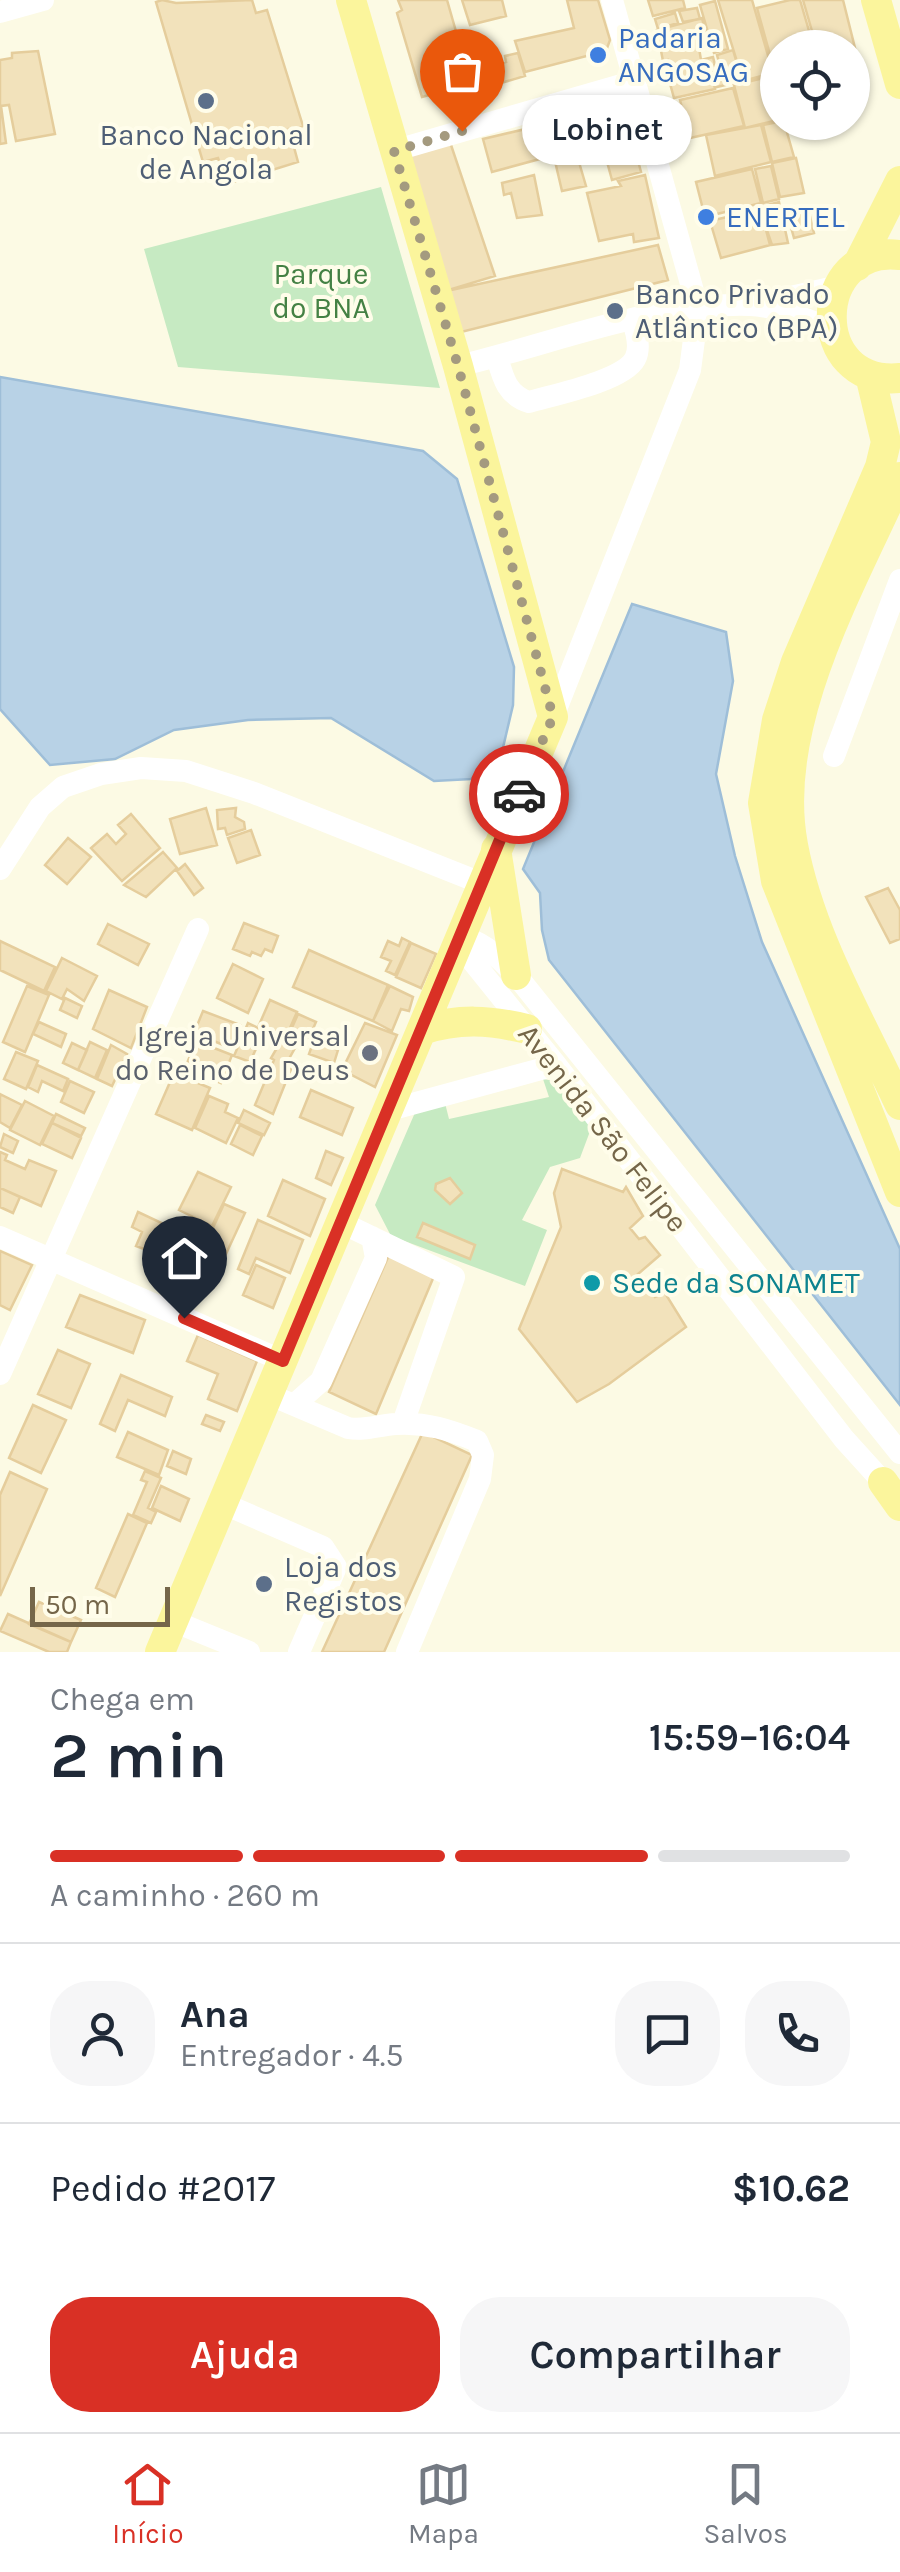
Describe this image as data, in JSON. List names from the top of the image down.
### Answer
{
  "streets": {
    "street": ["Avenida São Felipe"]
  },
  "parks": ["Parque do BNA"],
  "places": [
    "Padaria ANGOSAG",
    "Banco Nacional de Angola",
    "Lobinet",
    "ENERTEL",
    "Banco Privado Atlântico (BPA)",
    "Igreja Universal do Reino de Deus",
    "Sede da SONAMET",
    "Loja dos Registos"
  ],
  "scale_bar": "50 m",
  "page": {
    "bubble": "Lobinet",
    "scale": "50 m",
    "heading": ["2 min", "Chega em", "15:59–16:04"],
    "panel": [
      "Ana",
      "Entregador · 4.5",
      "Pedido #2017",
      "$10.62"
    ],
    "bar": "A caminho · 260 m",
    "buttons": ["Ajuda", "Compartilhar"],
    "tabs": ["Início", "Mapa", "Salvos"]
  }
}
